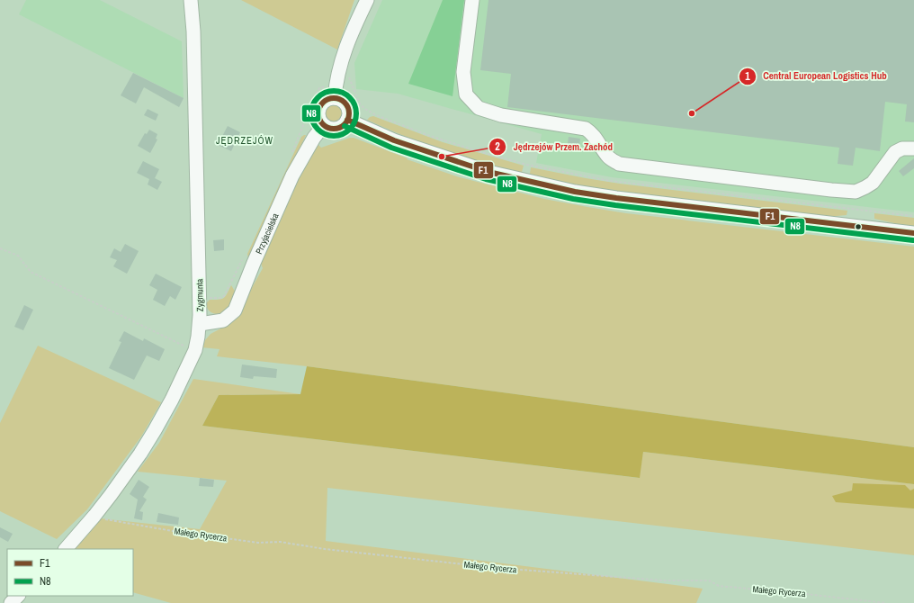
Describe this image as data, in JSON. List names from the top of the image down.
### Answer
{
  "streets": {
    "street": ["Przyjacielska", "Zygmunta"],
    "path": ["Małego Rycerza"]
  },
  "crossings": [
    ["Przyjacielska", "Zygmunta"],
    ["Zygmunta", "Małego Rycerza"]
  ],
  "districts": ["JĘDRZEJÓW"],
  "places": ["Central European Logistics Hub", "Jędrzejów Przem. Zachód"],
  "lines": ["transit line N8", "transit line F1"],
  "legend": ["F1", "N8"]
}
